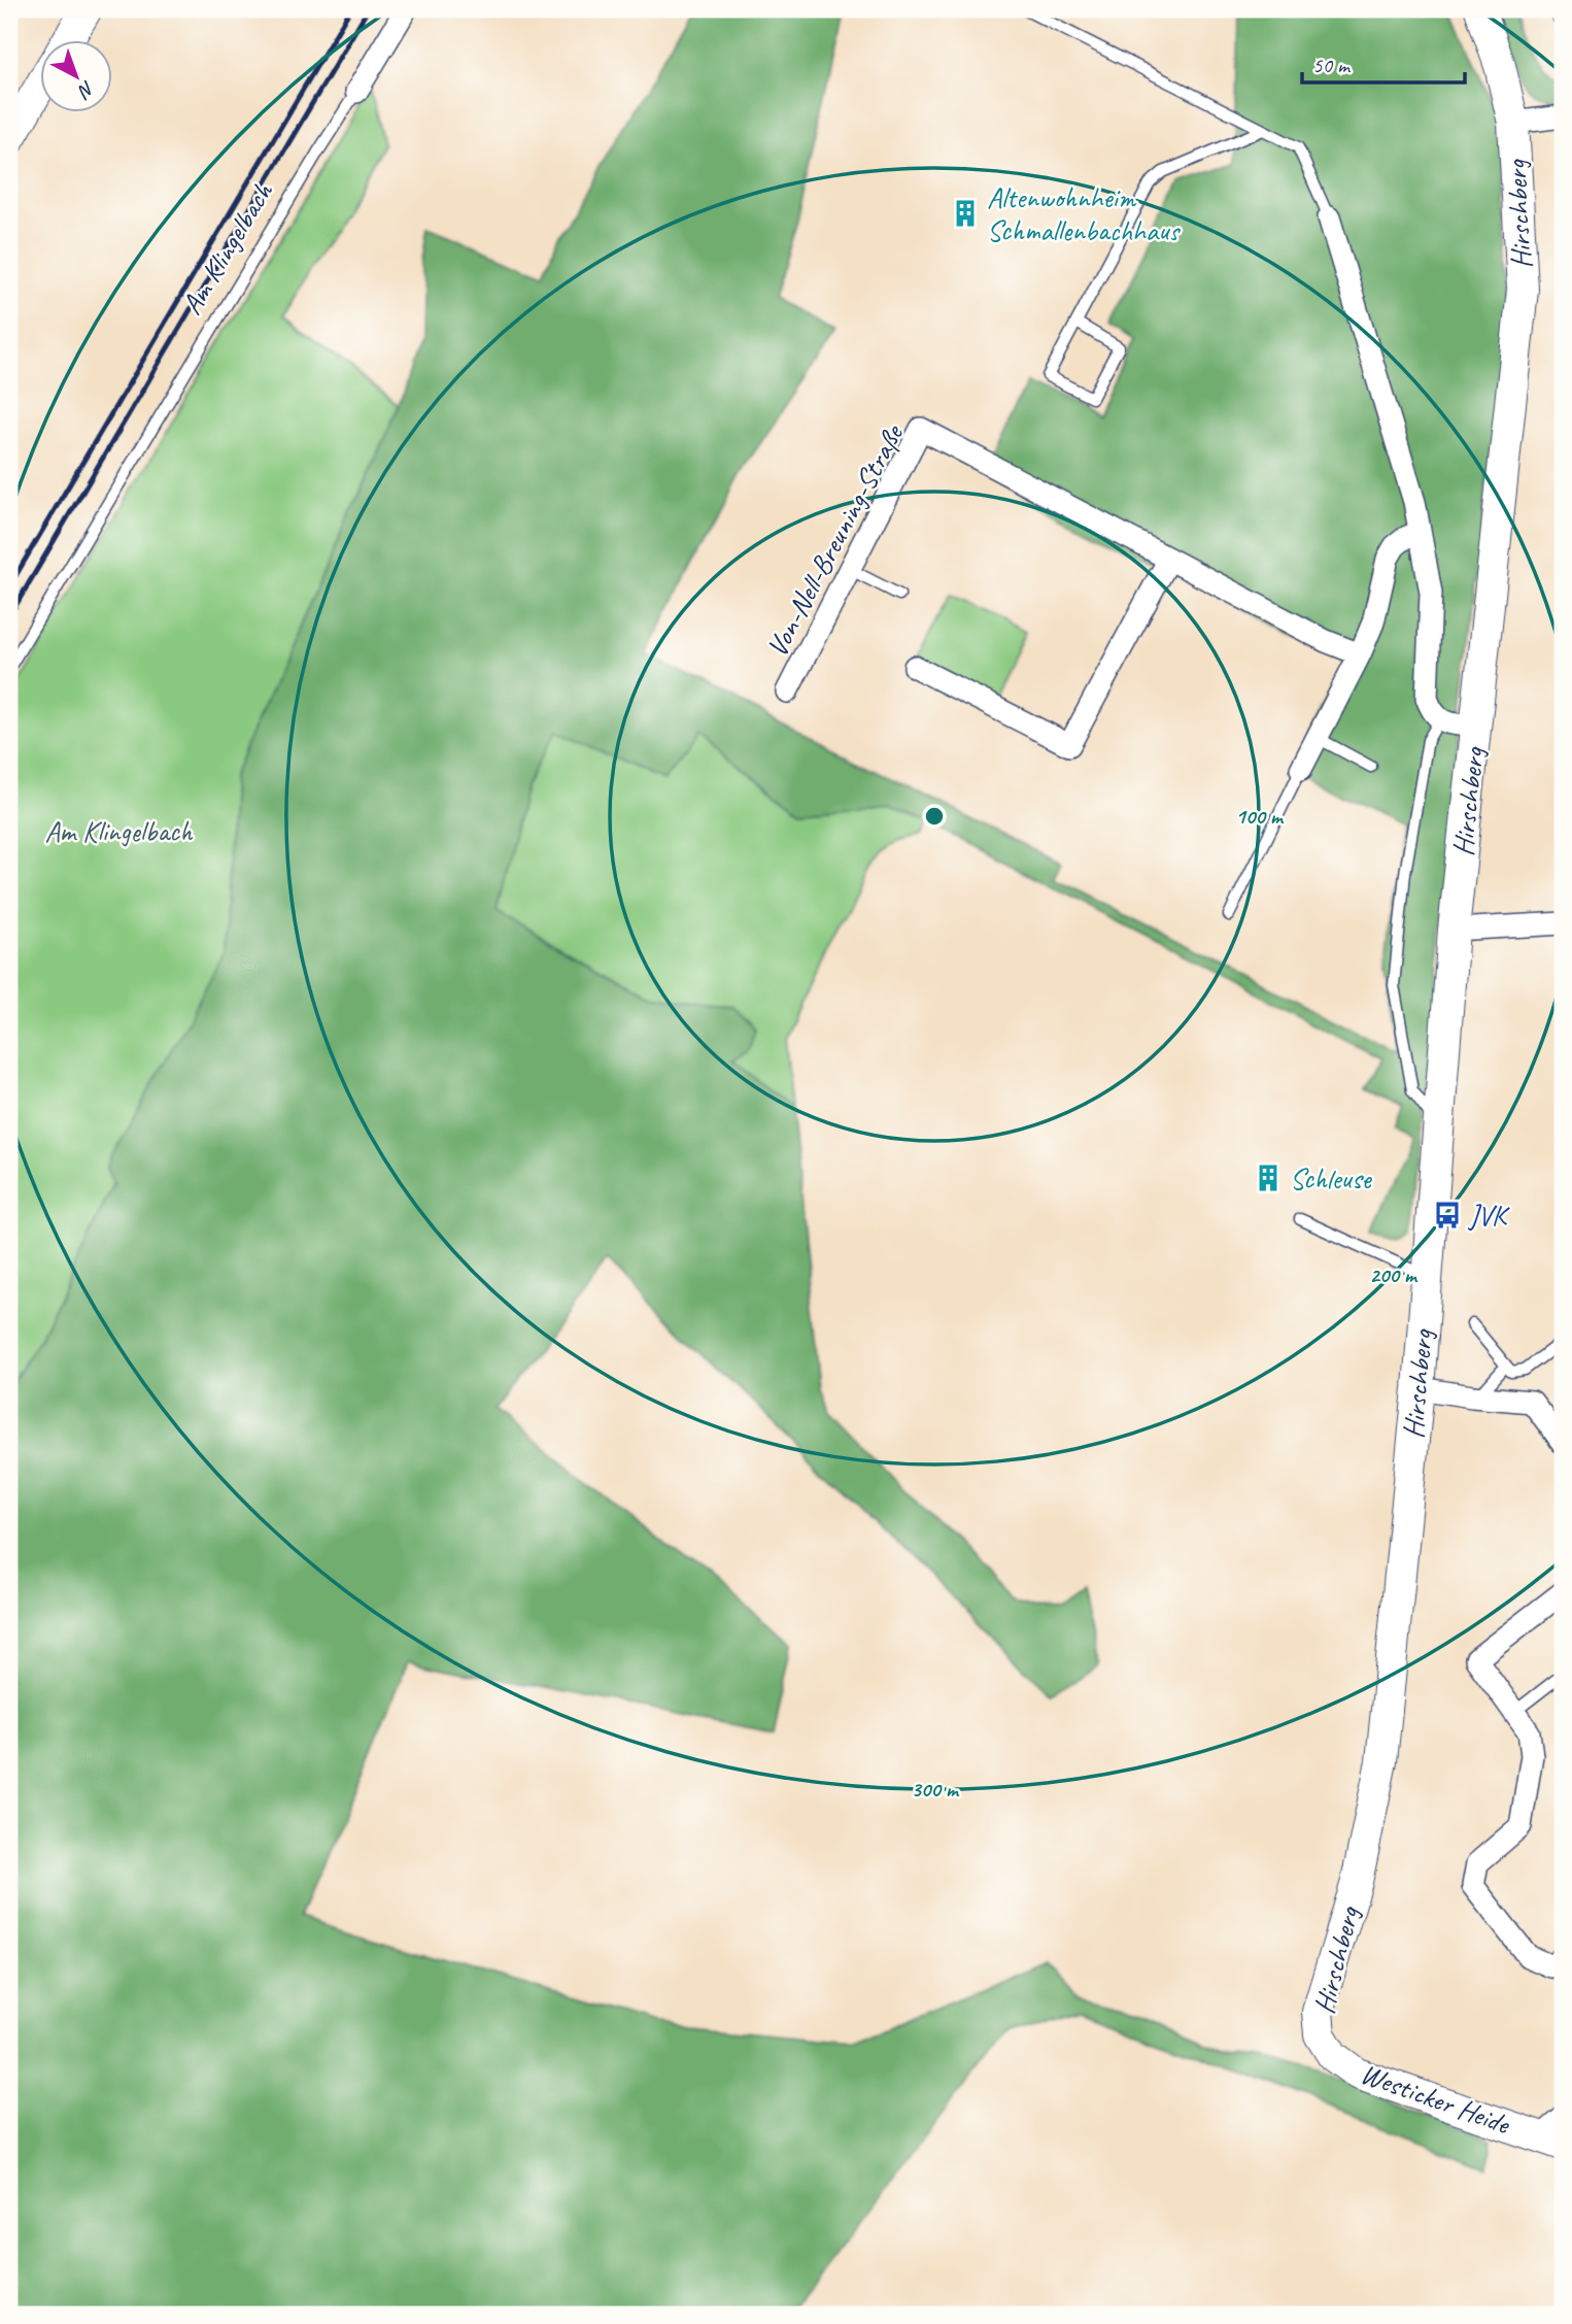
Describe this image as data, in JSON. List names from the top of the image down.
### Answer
{
  "streets": {
    "street": [
      "Hirschberg",
      "Am Klingelbach",
      "Von-Nell-Breuning-Straße",
      "Westicker Heide"
    ]
  },
  "crossings": [
    ["Hirschberg", "Westicker Heide"]
  ],
  "parks": ["Am Klingelbach"],
  "places": {
    "building": ["Altenwohnheim Schmallenbachhaus", "Schleuse"],
    "bus stop": ["JVK"]
  },
  "scale_bar": "50 m",
  "north": "bottom right",
  "rings": ["100 m", "200 m", "300 m"]
}
